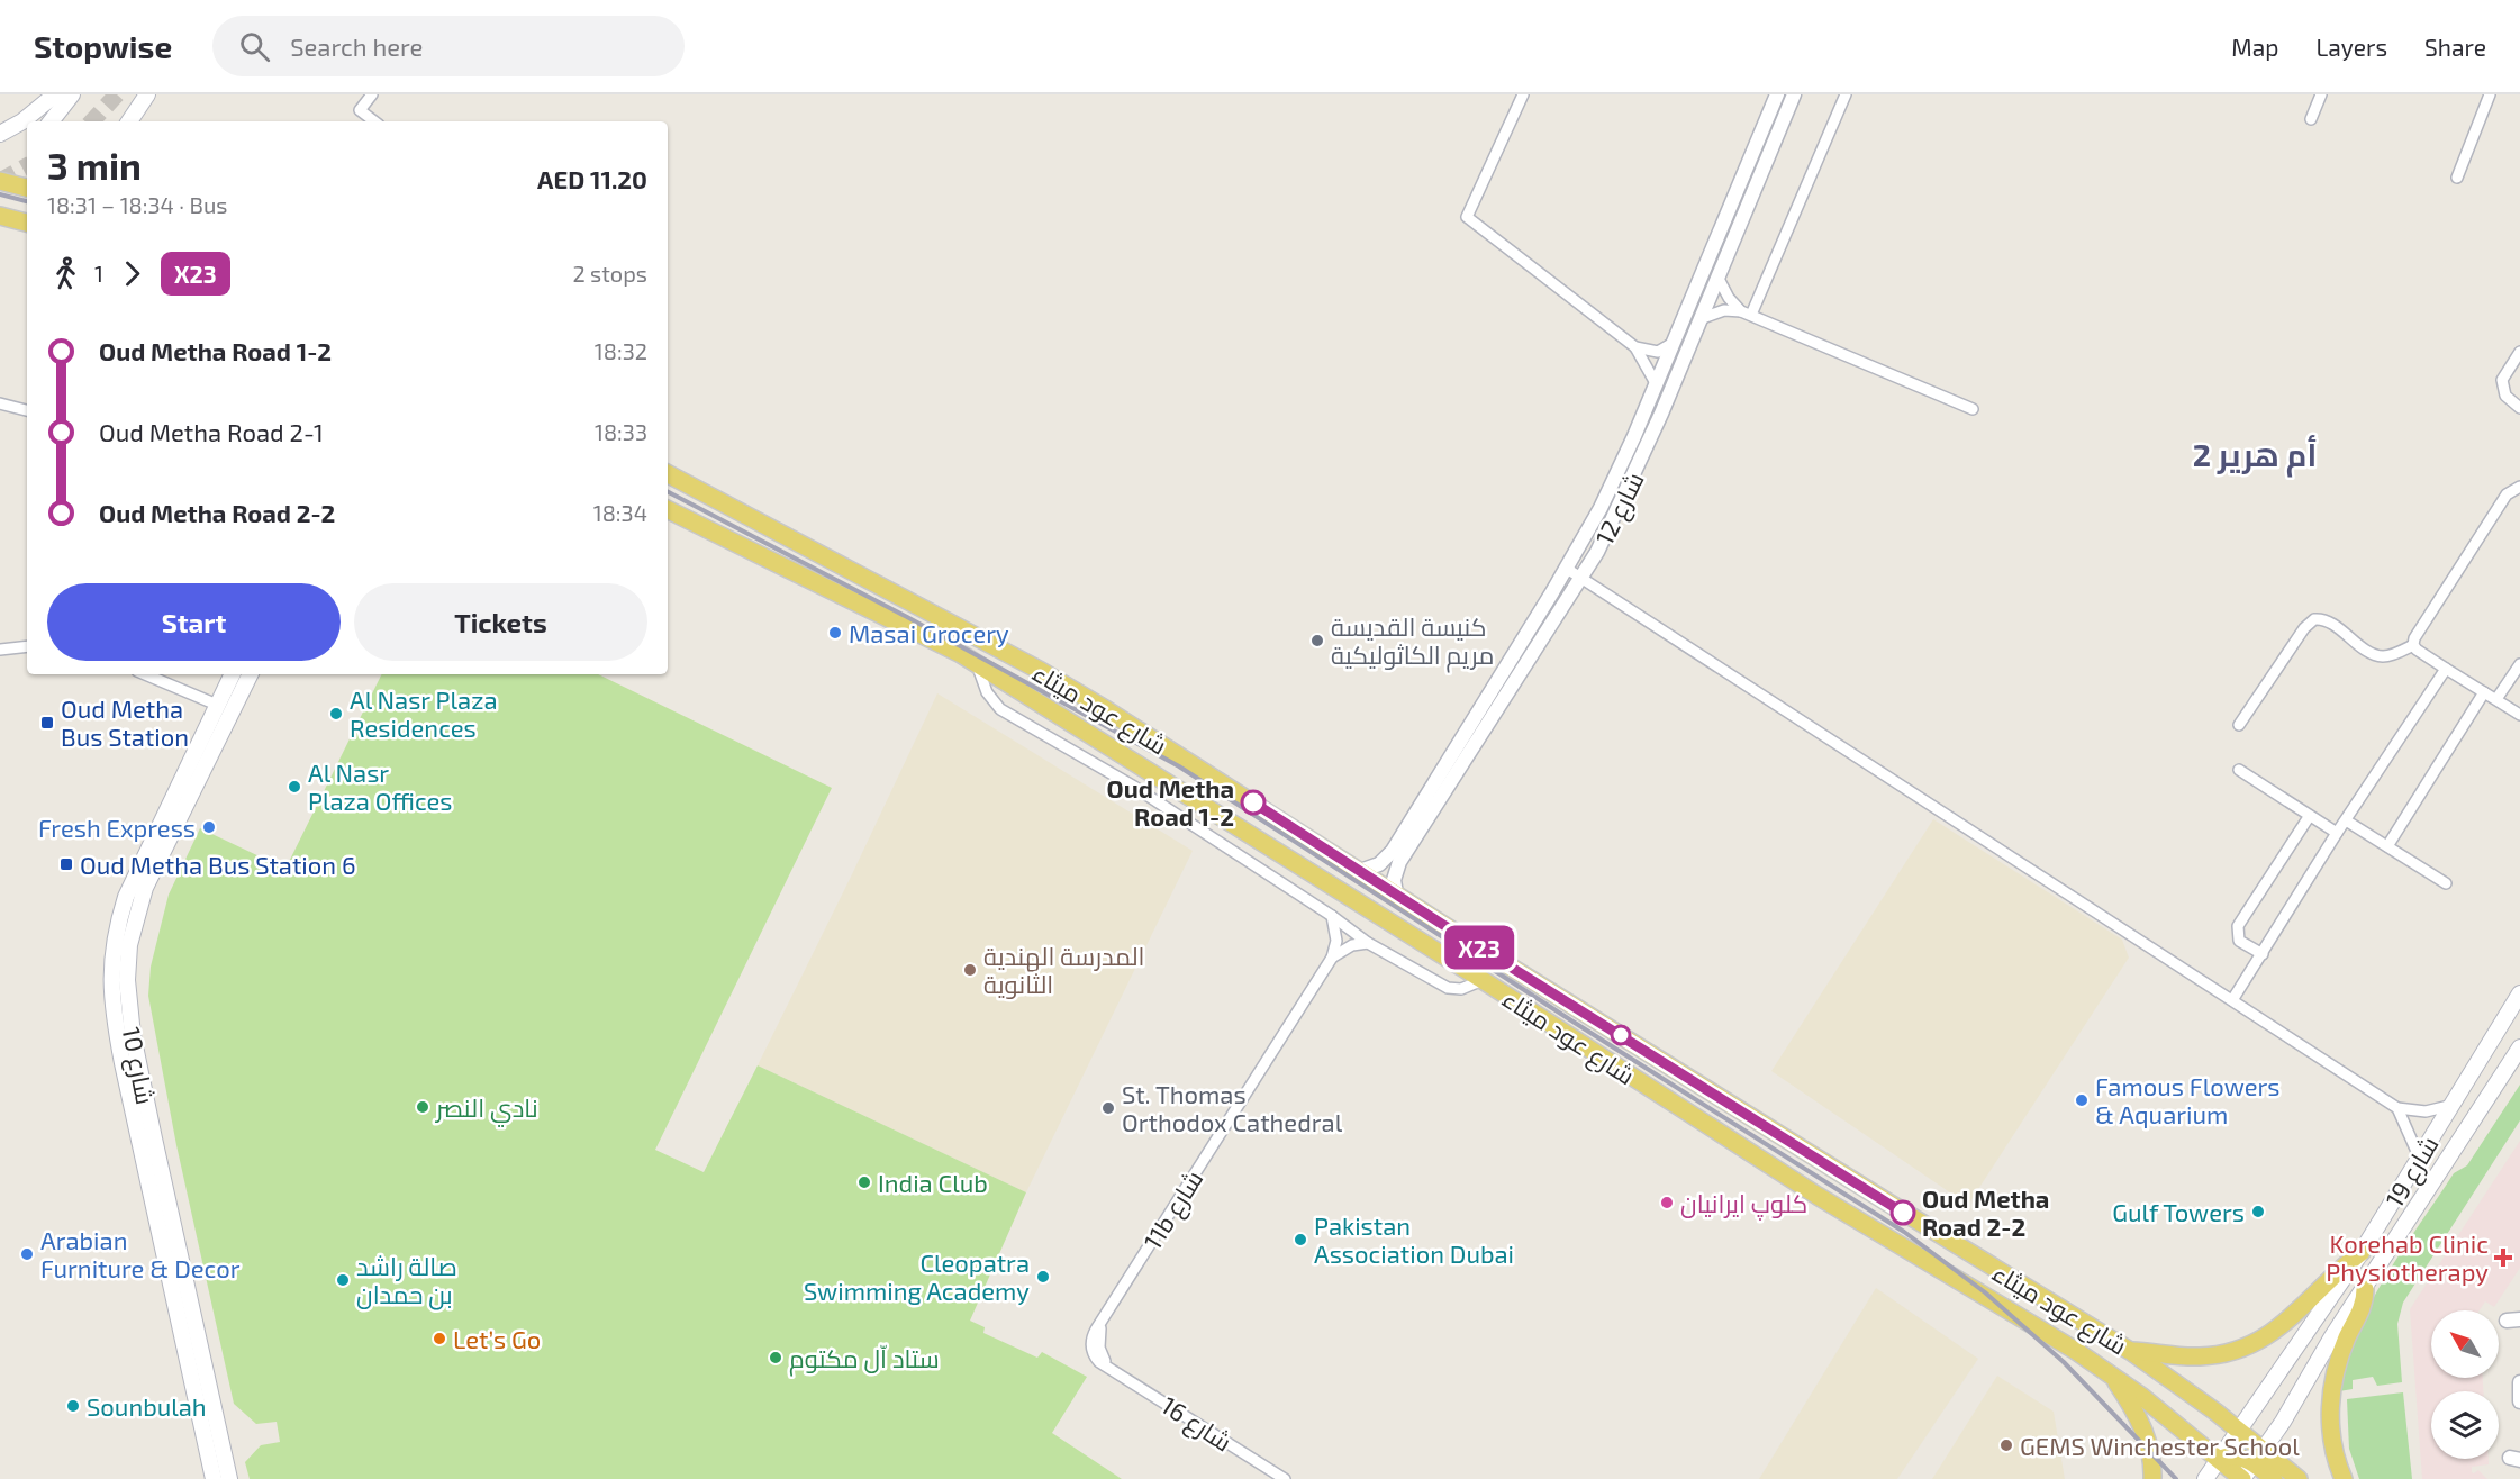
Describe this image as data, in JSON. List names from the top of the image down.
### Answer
{
  "streets": {
    "main road": ["شارع عود ميثاء", "شارع 10", "شارع 19"],
    "street": ["شارع 12", "11b شارع", "شارع 16"]
  },
  "crossings": [
    ["شارع 12", "شارع عود ميثاء"],
    ["شارع عود ميثاء", "شارع 19"],
    ["11b شارع", "شارع 16"]
  ],
  "districts": ["أم هرير 2"],
  "places": {
    "other": [
      "Masai Grocery",
      "كنيسة القديسة مريم الكاثوليكية",
      "Al Nasr Plaza Residences",
      "Al Nasr Plaza Offices",
      "Oud Metha Road 1-2",
      "Fresh Express",
      "المدرسة الهندية الثانوية",
      "Famous Flowers & Aquarium",
      "نادي النصر",
      "St. Thomas Orthodox Cathedral",
      "India Club",
      "كلوپ ايرانيان",
      "Gulf Towers",
      "Oud Metha Road 2-2",
      "Pakistan Association Dubai",
      "Arabian Furniture & Decor",
      "Cleopatra Swimming Academy",
      "صالة راشد بن حمدان",
      "Let’s Go",
      "ستاد اّل مكتوم",
      "Sounbulah",
      "GEMS Winchester School"
    ],
    "transit": ["Oud Metha Bus Station", "Oud Metha Bus Station 6"],
    "health": ["Korehab Clinic Physiotherapy"]
  },
  "lines": ["bus line X23"],
  "north": "top left",
  "page": {
    "header": "Stopwise",
    "search": "Search here",
    "nav": ["Map", "Layers", "Share"],
    "on_map": "X23",
    "heading": ["3 min", "18:31 – 18:34 · Bus", "AED 11.20"],
    "legs": ["1", "X23", "2 stops"],
    "list": [
      {
        "name": "Oud Metha Road 1-2",
        "value": "18:32"
      },
      {
        "name": "Oud Metha Road 2-1",
        "value": "18:33"
      },
      {
        "name": "Oud Metha Road 2-2",
        "value": "18:34"
      }
    ],
    "buttons": ["Start", "Tickets"]
  }
}
